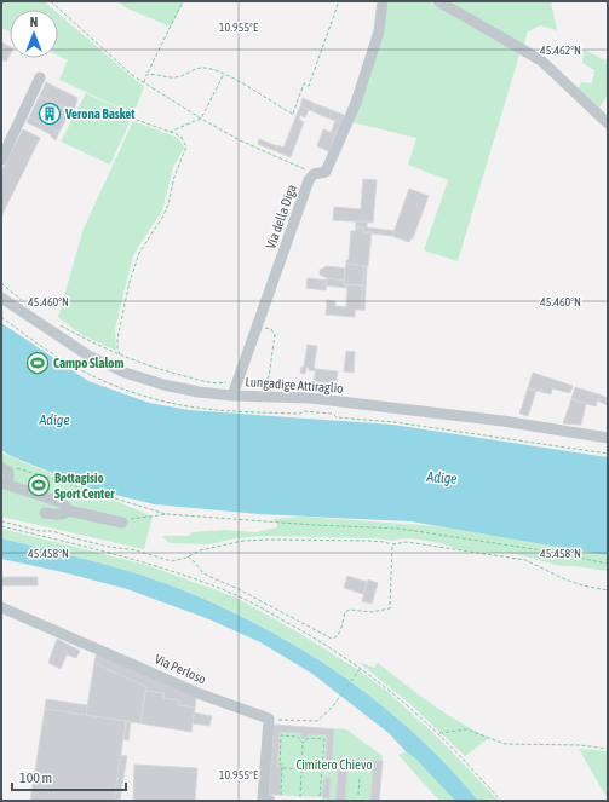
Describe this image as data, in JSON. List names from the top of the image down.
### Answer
{
  "streets": {
    "street": ["Via della Diga", "Lungadige Attiraglio", "Via Perloso"]
  },
  "crossings": [
    ["Via della Diga", "Lungadige Attiraglio"]
  ],
  "water": ["Adige"],
  "parks": ["Cimitero Chievo"],
  "places": {
    "building": ["Verona Basket"],
    "sports": ["Campo Slalom", "Bottagisio Sport Center"]
  },
  "scale_bar": "100 m",
  "north": "top",
  "coordinates": [
    "10.955°E",
    "45.462°N",
    "45.460°N",
    "45.458°N"
  ]
}
